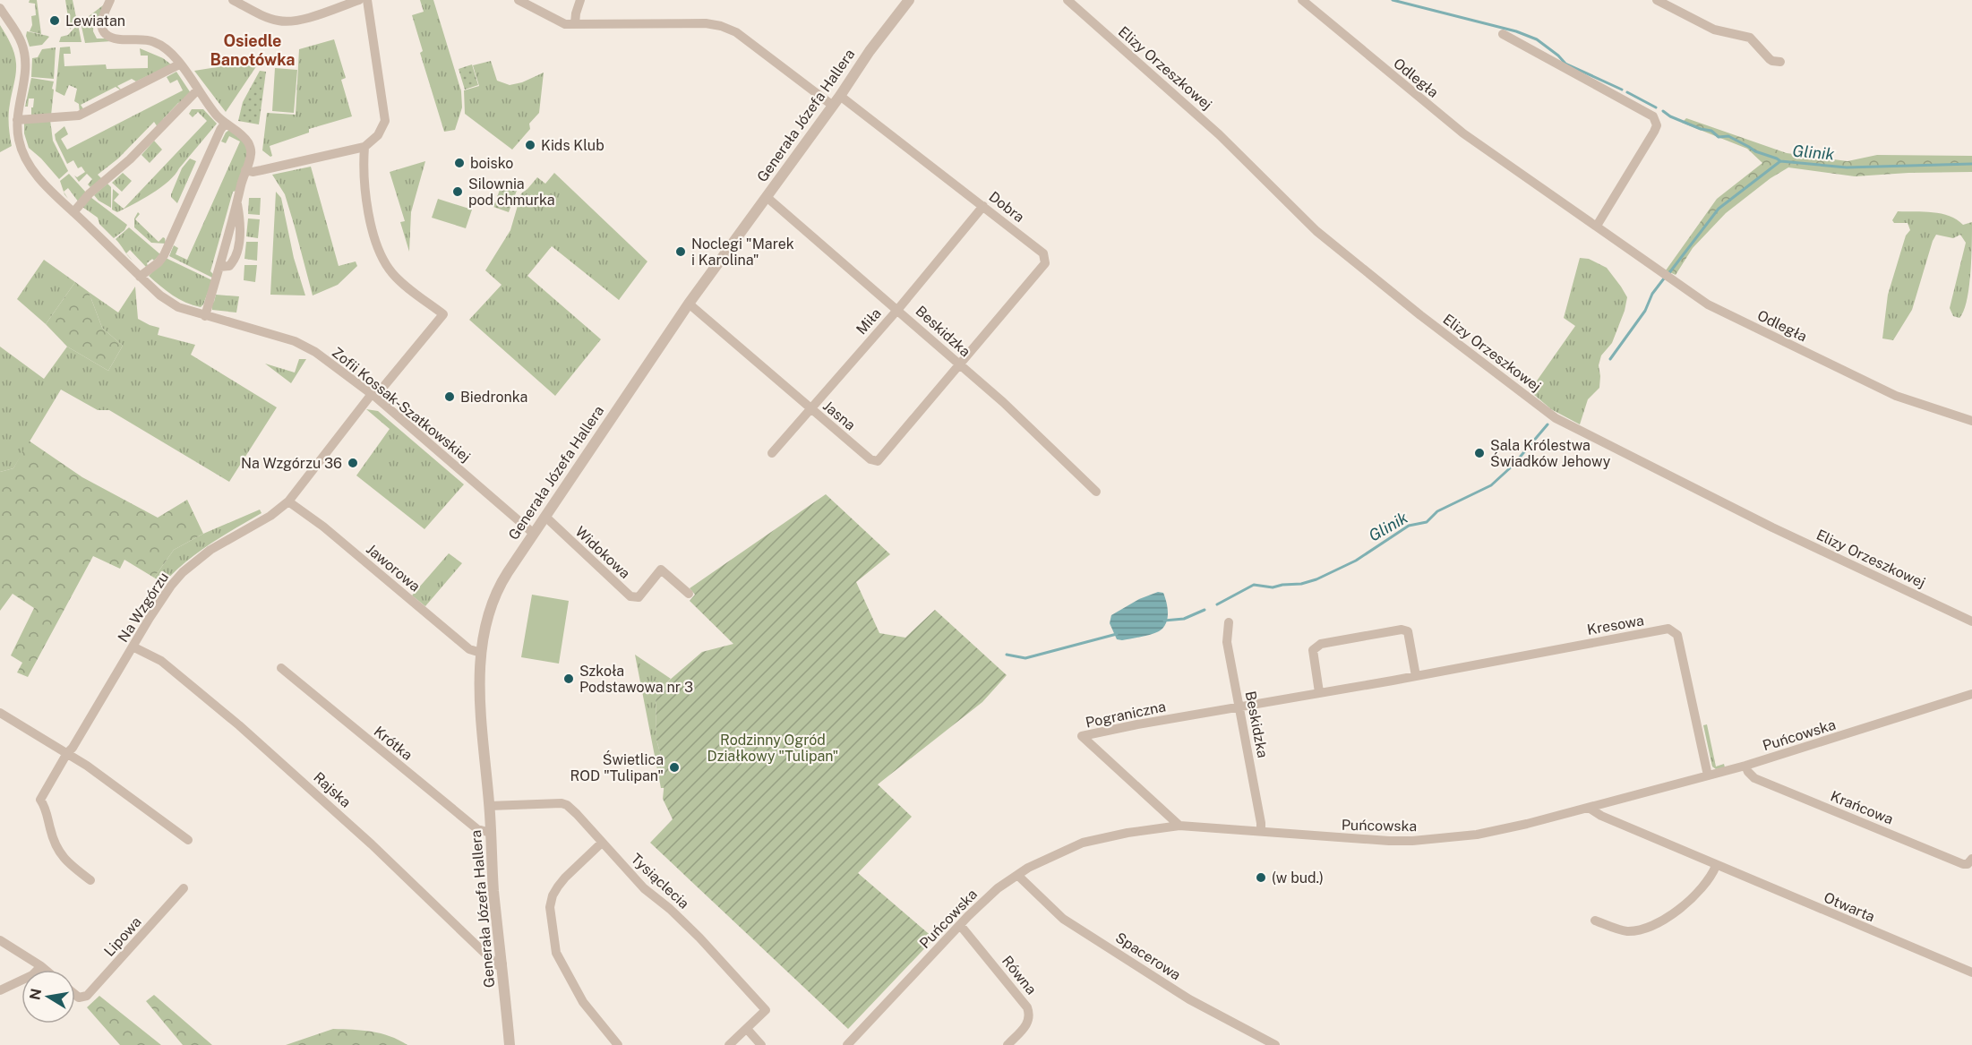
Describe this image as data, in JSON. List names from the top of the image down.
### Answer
{
  "streets": {
    "street": [
      "Elizy Orzeszkowej",
      "Odległa",
      "Generała Józefa Hallera",
      "Dobra",
      "Miła",
      "Beskidzka",
      "Zofii Kossak-Szatkowskiej",
      "Jasna",
      "Widokowa",
      "Jaworowa",
      "Na Wzgórzu",
      "Kresowa",
      "Pograniczna",
      "Puńcowska",
      "Krótka",
      "Rajska",
      "Krańcowa",
      "Tysiąclecia",
      "Otwarta",
      "Lipowa",
      "Spacerowa",
      "Równa"
    ]
  },
  "crossings": [
    ["Generała Józefa Hallera", "Dobra"],
    ["Generała Józefa Hallera", "Beskidzka"],
    ["Generała Józefa Hallera", "Zofii Kossak-Szatkowskiej"],
    ["Generała Józefa Hallera", "Jasna"],
    ["Generała Józefa Hallera", "Widokowa"],
    ["Generała Józefa Hallera", "Jaworowa"],
    ["Generała Józefa Hallera", "Krótka"],
    ["Generała Józefa Hallera", "Rajska"],
    ["Generała Józefa Hallera", "Tysiąclecia"],
    ["Dobra", "Miła"],
    ["Dobra", "Beskidzka"],
    ["Dobra", "Jasna"],
    ["Miła", "Beskidzka"],
    ["Miła", "Jasna"],
    ["Beskidzka", "Jasna"],
    ["Beskidzka", "Kresowa"],
    ["Beskidzka", "Pograniczna"],
    ["Beskidzka", "Puńcowska"],
    ["Zofii Kossak-Szatkowskiej", "Na Wzgórzu"],
    ["Jaworowa", "Na Wzgórzu"],
    ["Na Wzgórzu", "Rajska"],
    ["Kresowa", "Pograniczna"],
    ["Kresowa", "Puńcowska"],
    ["Pograniczna", "Puńcowska"],
    ["Puńcowska", "Krańcowa"],
    ["Puńcowska", "Otwarta"],
    ["Puńcowska", "Spacerowa"],
    ["Puńcowska", "Równa"]
  ],
  "districts": ["Osiedle Banotówka"],
  "water": ["Glinik"],
  "parks": ["Rodzinny Ogród Działkowy \"Tulipan\""],
  "places": [
    "Lewiatan",
    "Kids Klub",
    "boisko",
    "Silownia pod chmurka",
    "Noclegi \"Marek i Karolina\"",
    "Biedronka",
    "Sala Królestwa Świadków Jehowy",
    "Na Wzgórzu 36",
    "Szkoła Podstawowa nr 3",
    "Świetlica ROD \"Tulipan\"",
    "(w bud.)"
  ],
  "north": "left"
}
